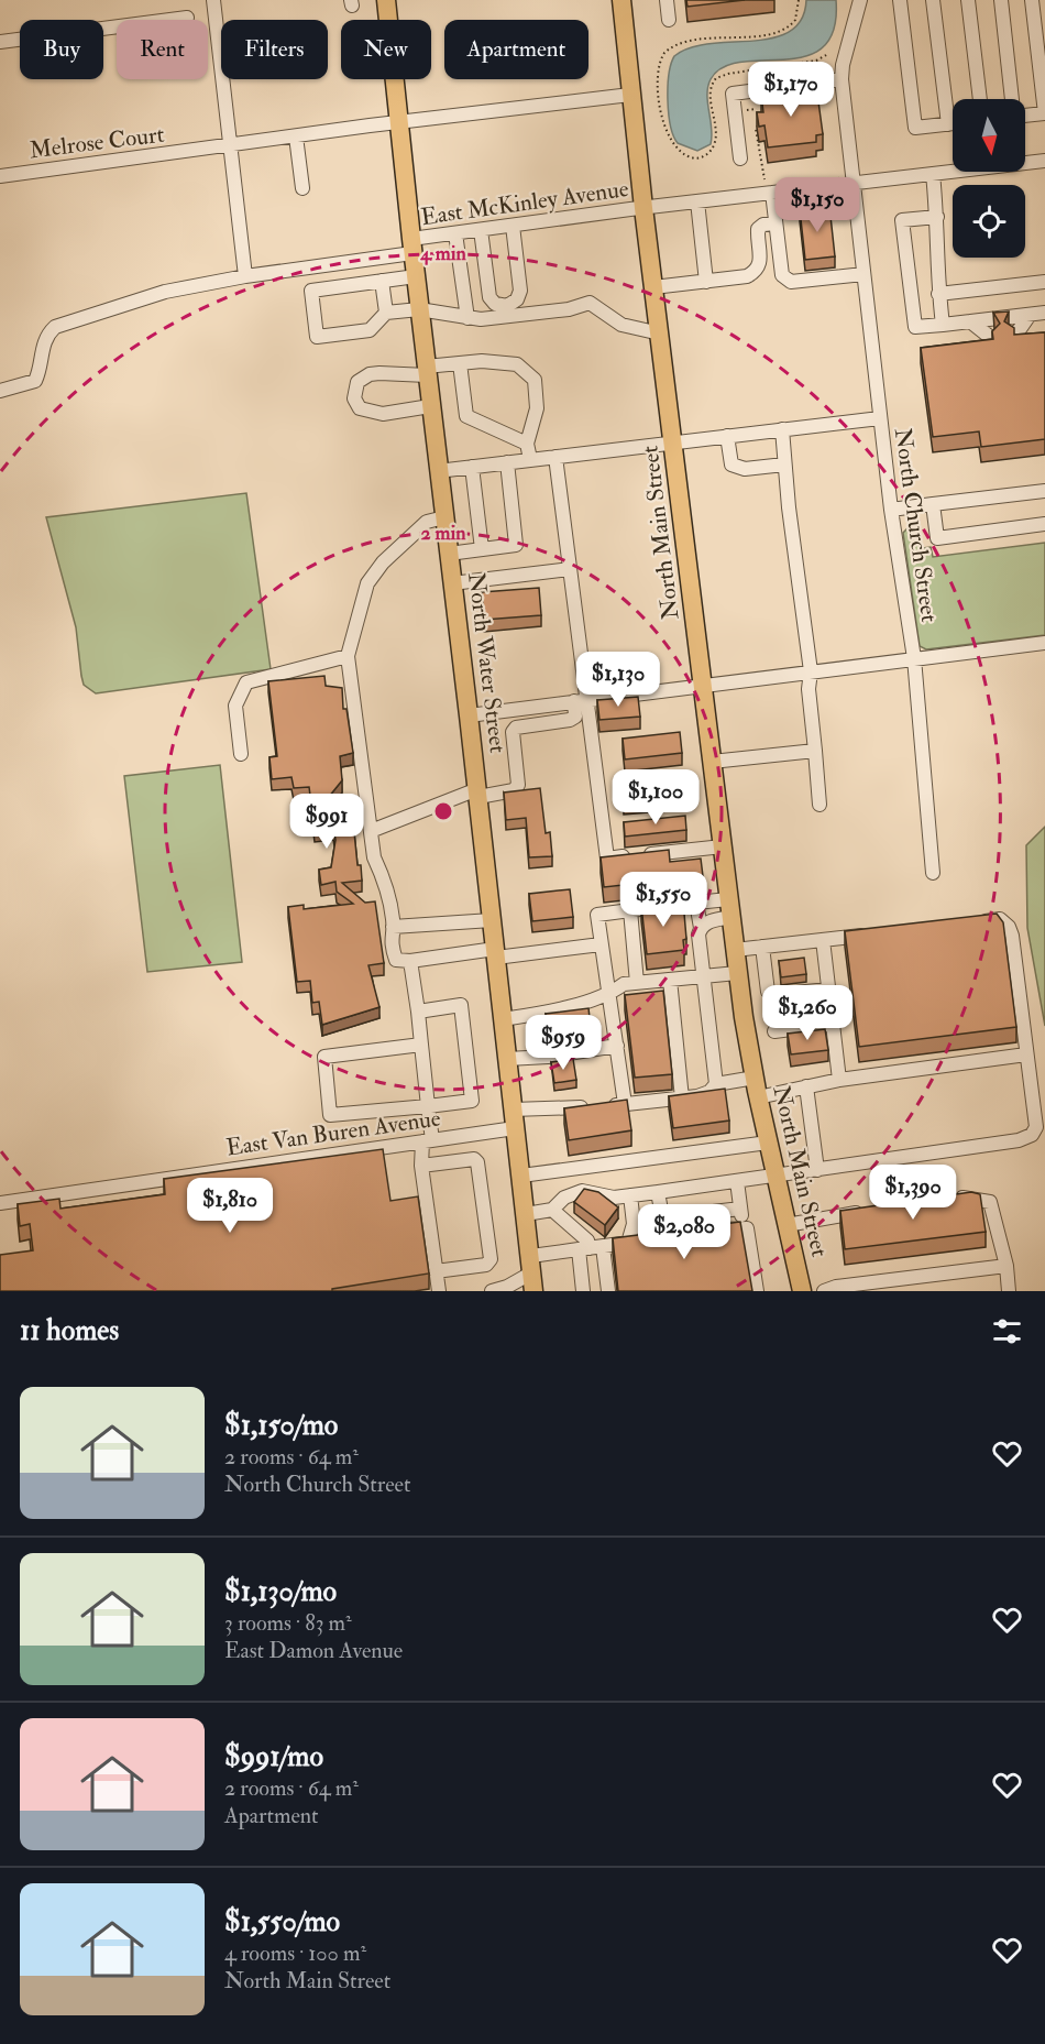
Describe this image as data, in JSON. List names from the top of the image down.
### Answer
{
  "streets": {
    "main road": ["North Main Street", "North Water Street"],
    "street": [
      "Melrose Court",
      "East McKinley Avenue",
      "North Church Street",
      "East Van Buren Avenue"
    ]
  },
  "crossings": [
    ["Melrose Court", "North Water Street"],
    ["East McKinley Avenue", "North Church Street"],
    ["East McKinley Avenue", "North Main Street"],
    ["East McKinley Avenue", "North Water Street"],
    ["North Main Street", "East Van Buren Avenue"],
    ["North Water Street", "East Van Buren Avenue"]
  ],
  "north": "bottom",
  "page": {
    "chip": [
      "Buy",
      "Rent",
      "Filters",
      "New",
      "Apartment"
    ],
    "price": [
      "$1,170",
      "$1,150",
      "$1,130",
      "$1,100",
      "$991",
      "$1,550",
      "$1,260",
      "$959",
      "$1,390",
      "$1,810",
      "$2,080"
    ],
    "heading": "11 homes",
    "list": [
      {
        "name": "$1,150/mo",
        "note": "2 rooms · 64 m² · North Church Street"
      },
      {
        "name": "$1,130/mo",
        "note": "3 rooms · 83 m² · East Damon Avenue"
      },
      {
        "name": "$991/mo",
        "note": "2 rooms · 64 m² · Apartment"
      },
      {
        "name": "$1,550/mo",
        "note": "4 rooms · 100 m² · North Main Street"
      }
    ]
  },
  "rings": ["4 min", "2 min"]
}
